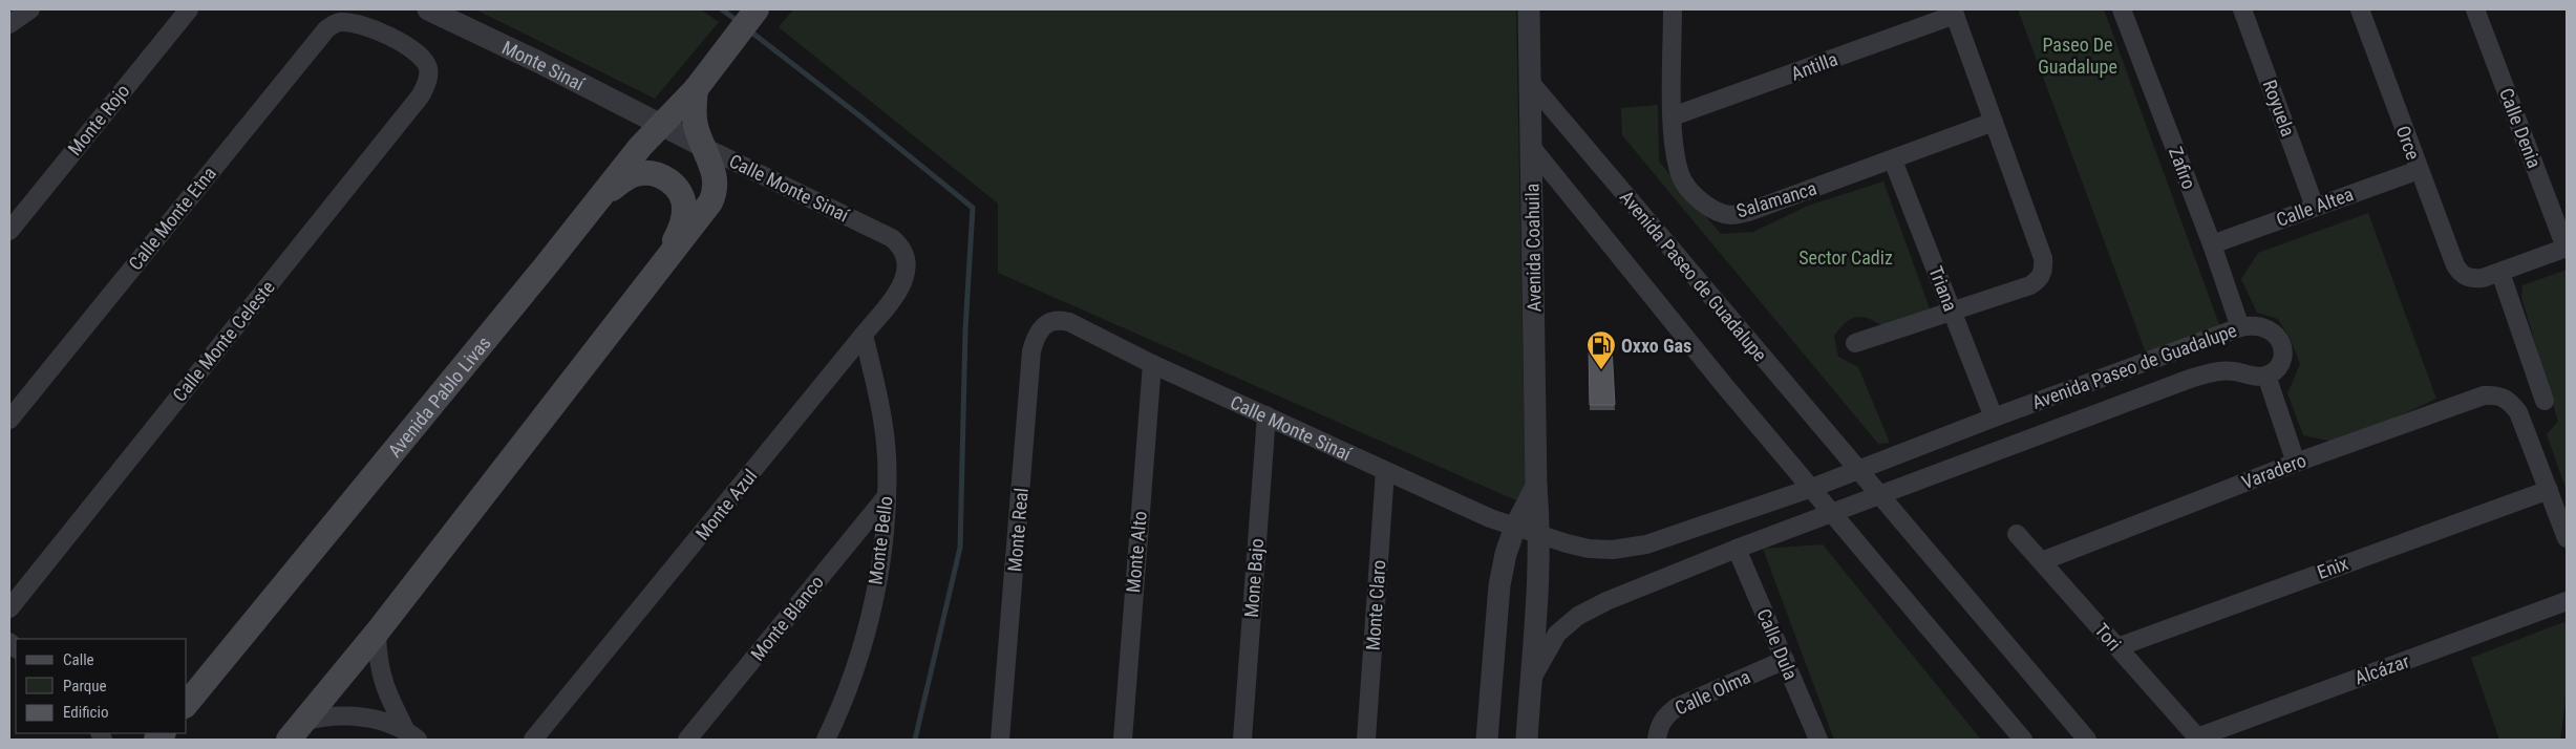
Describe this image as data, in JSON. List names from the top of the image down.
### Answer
{
  "streets": {
    "main road": ["Avenida Pablo Livas"],
    "street": [
      "Monte Sinaí",
      "Antilla",
      "Royuela",
      "Monte Rojo",
      "Calle Denia",
      "Orce",
      "Zafiro",
      "Calle Monte Sinaí",
      "Salamanca",
      "Calle Altea",
      "Calle Monte Etna",
      "Avenida Coahuila",
      "Avenida Paseo de Guadalupe",
      "Triana",
      "Calle Monte Celeste",
      "Varadero",
      "Monte Azul",
      "Monte Real",
      "Monte Bello",
      "Monte Alto",
      "Enix",
      "Mone Bajo",
      "Monte Claro",
      "Monte Blanco",
      "Tori",
      "Calle Dula",
      "Alcázar",
      "Calle Olma"
    ]
  },
  "crossings": [
    ["Monte Sinaí", "Calle Monte Sinaí"],
    ["Monte Sinaí", "Avenida Pablo Livas"],
    ["Antilla", "Salamanca"],
    ["Royuela", "Calle Altea"],
    ["Orce", "Calle Altea"],
    ["Zafiro", "Calle Altea"],
    ["Zafiro", "Avenida Paseo de Guadalupe"],
    ["Calle Monte Sinaí", "Avenida Coahuila"],
    ["Calle Monte Sinaí", "Avenida Paseo de Guadalupe"],
    ["Calle Monte Sinaí", "Avenida Pablo Livas"],
    ["Calle Monte Sinaí", "Monte Azul"],
    ["Calle Monte Sinaí", "Monte Real"],
    ["Calle Monte Sinaí", "Monte Alto"],
    ["Calle Monte Sinaí", "Mone Bajo"],
    ["Calle Monte Sinaí", "Monte Claro"],
    ["Salamanca", "Triana"],
    ["Calle Monte Etna", "Calle Monte Celeste"],
    ["Avenida Coahuila", "Avenida Paseo de Guadalupe"],
    ["Avenida Paseo de Guadalupe", "Triana"],
    ["Avenida Paseo de Guadalupe", "Calle Dula"],
    ["Varadero", "Enix"],
    ["Varadero", "Tori"],
    ["Monte Azul", "Monte Bello"],
    ["Monte Bello", "Monte Blanco"],
    ["Enix", "Tori"],
    ["Tori", "Alcázar"],
    ["Calle Dula", "Calle Olma"]
  ],
  "parks": ["Paseo De Guadalupe", "Sector Cadiz"],
  "places": {
    "fuel station": ["Oxxo Gas"]
  },
  "legend": ["Calle", "Parque", "Edificio"]
}
